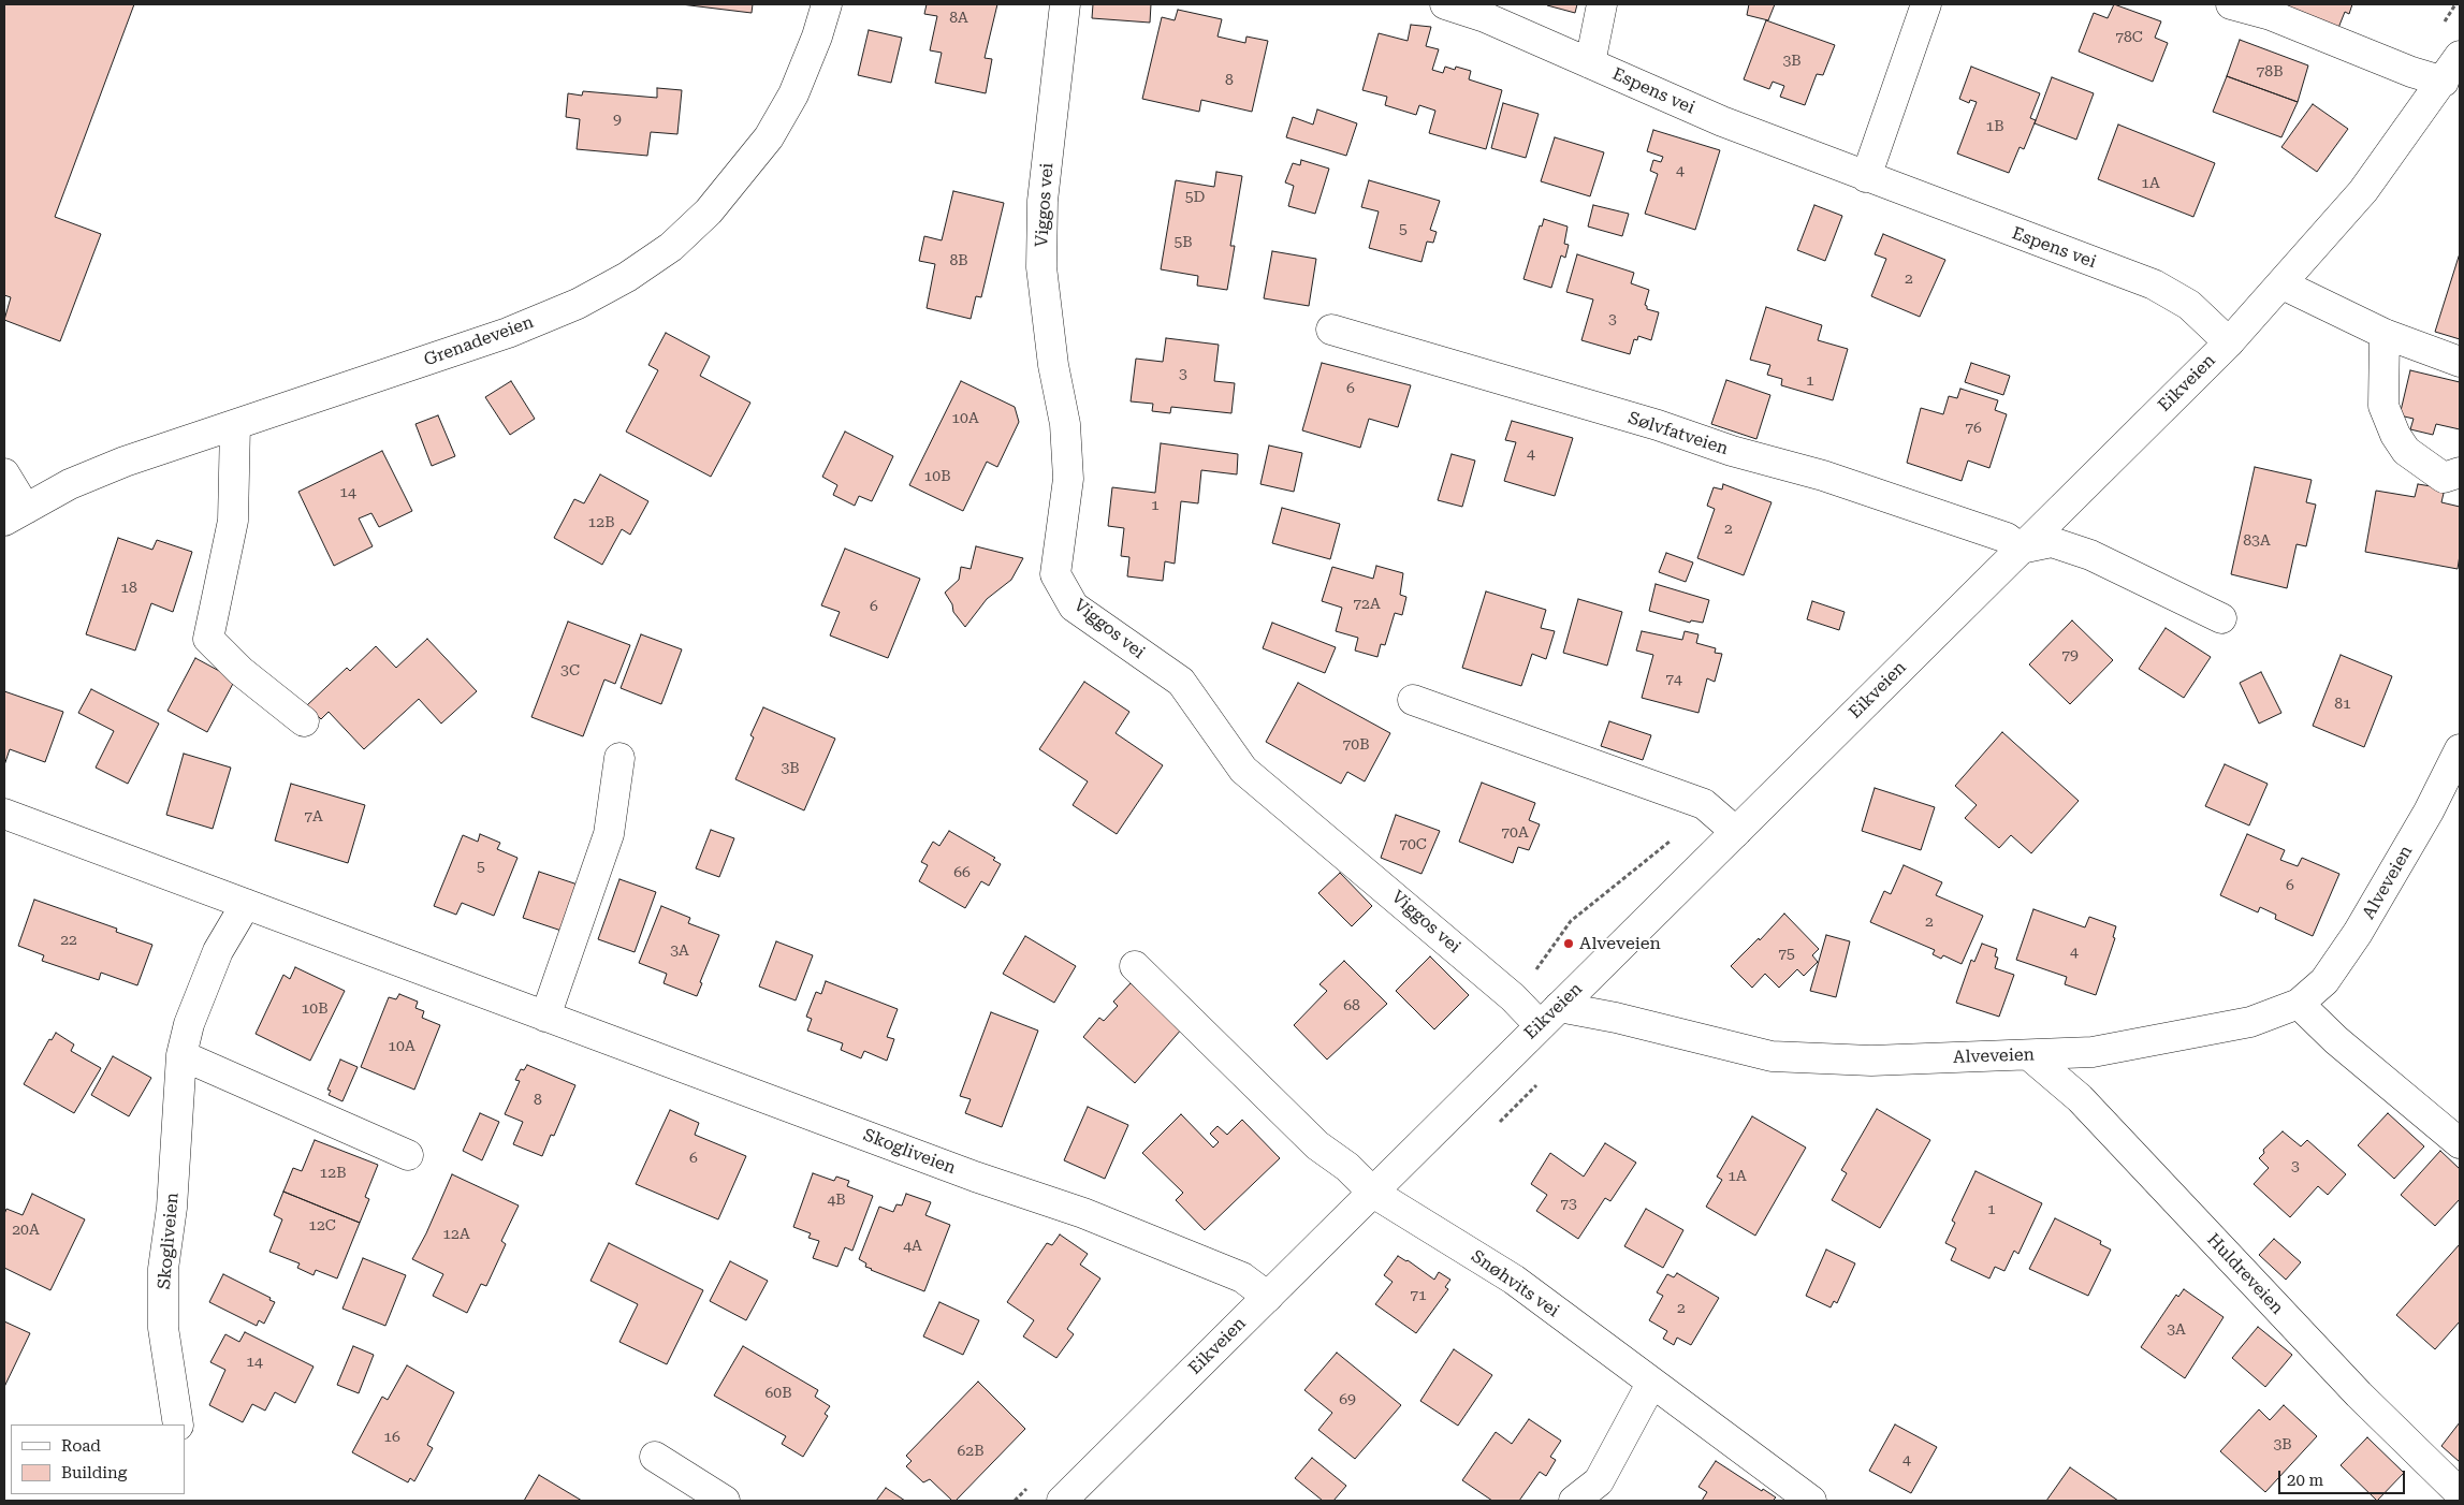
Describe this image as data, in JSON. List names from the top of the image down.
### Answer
{
  "streets": {
    "street": [
      "Espens vei",
      "Viggos vei",
      "Grenadeveien",
      "Eikveien",
      "Sølvfatveien",
      "Alveveien",
      "Skogliveien",
      "Huldreveien",
      "Snøhvits vei"
    ]
  },
  "crossings": [
    ["Espens vei", "Eikveien"],
    ["Viggos vei", "Eikveien"],
    ["Viggos vei", "Alveveien"],
    ["Eikveien", "Sølvfatveien"],
    ["Eikveien", "Alveveien"],
    ["Eikveien", "Skogliveien"],
    ["Eikveien", "Snøhvits vei"],
    ["Alveveien", "Huldreveien"]
  ],
  "places": ["Alveveien"],
  "house_numbers": [
    "8A",
    "78C",
    "3B",
    "78B",
    "8",
    "9",
    "1B",
    "4",
    "1A",
    "5D",
    "5",
    "5B",
    "8B",
    "2",
    "3",
    "3",
    "1",
    "6",
    "10A",
    "76",
    "4",
    "10B",
    "14",
    "1",
    "12B",
    "2",
    "83A",
    "18",
    "72A",
    "6",
    "79",
    "3C",
    "74",
    "81",
    "70B",
    "3B",
    "7A",
    "70A",
    "70C",
    "5",
    "66",
    "6",
    "2",
    "22",
    "3A",
    "4",
    "75",
    "68",
    "10B",
    "10A",
    "8",
    "6",
    "3",
    "12B",
    "1A",
    "4B",
    "73",
    "1",
    "12C",
    "20A",
    "12A",
    "4A",
    "71",
    "2",
    "3A",
    "14",
    "60B",
    "69",
    "16",
    "3B",
    "62B",
    "4"
  ],
  "legend": ["Road", "Building"],
  "scale_bar": "20 m"
}
